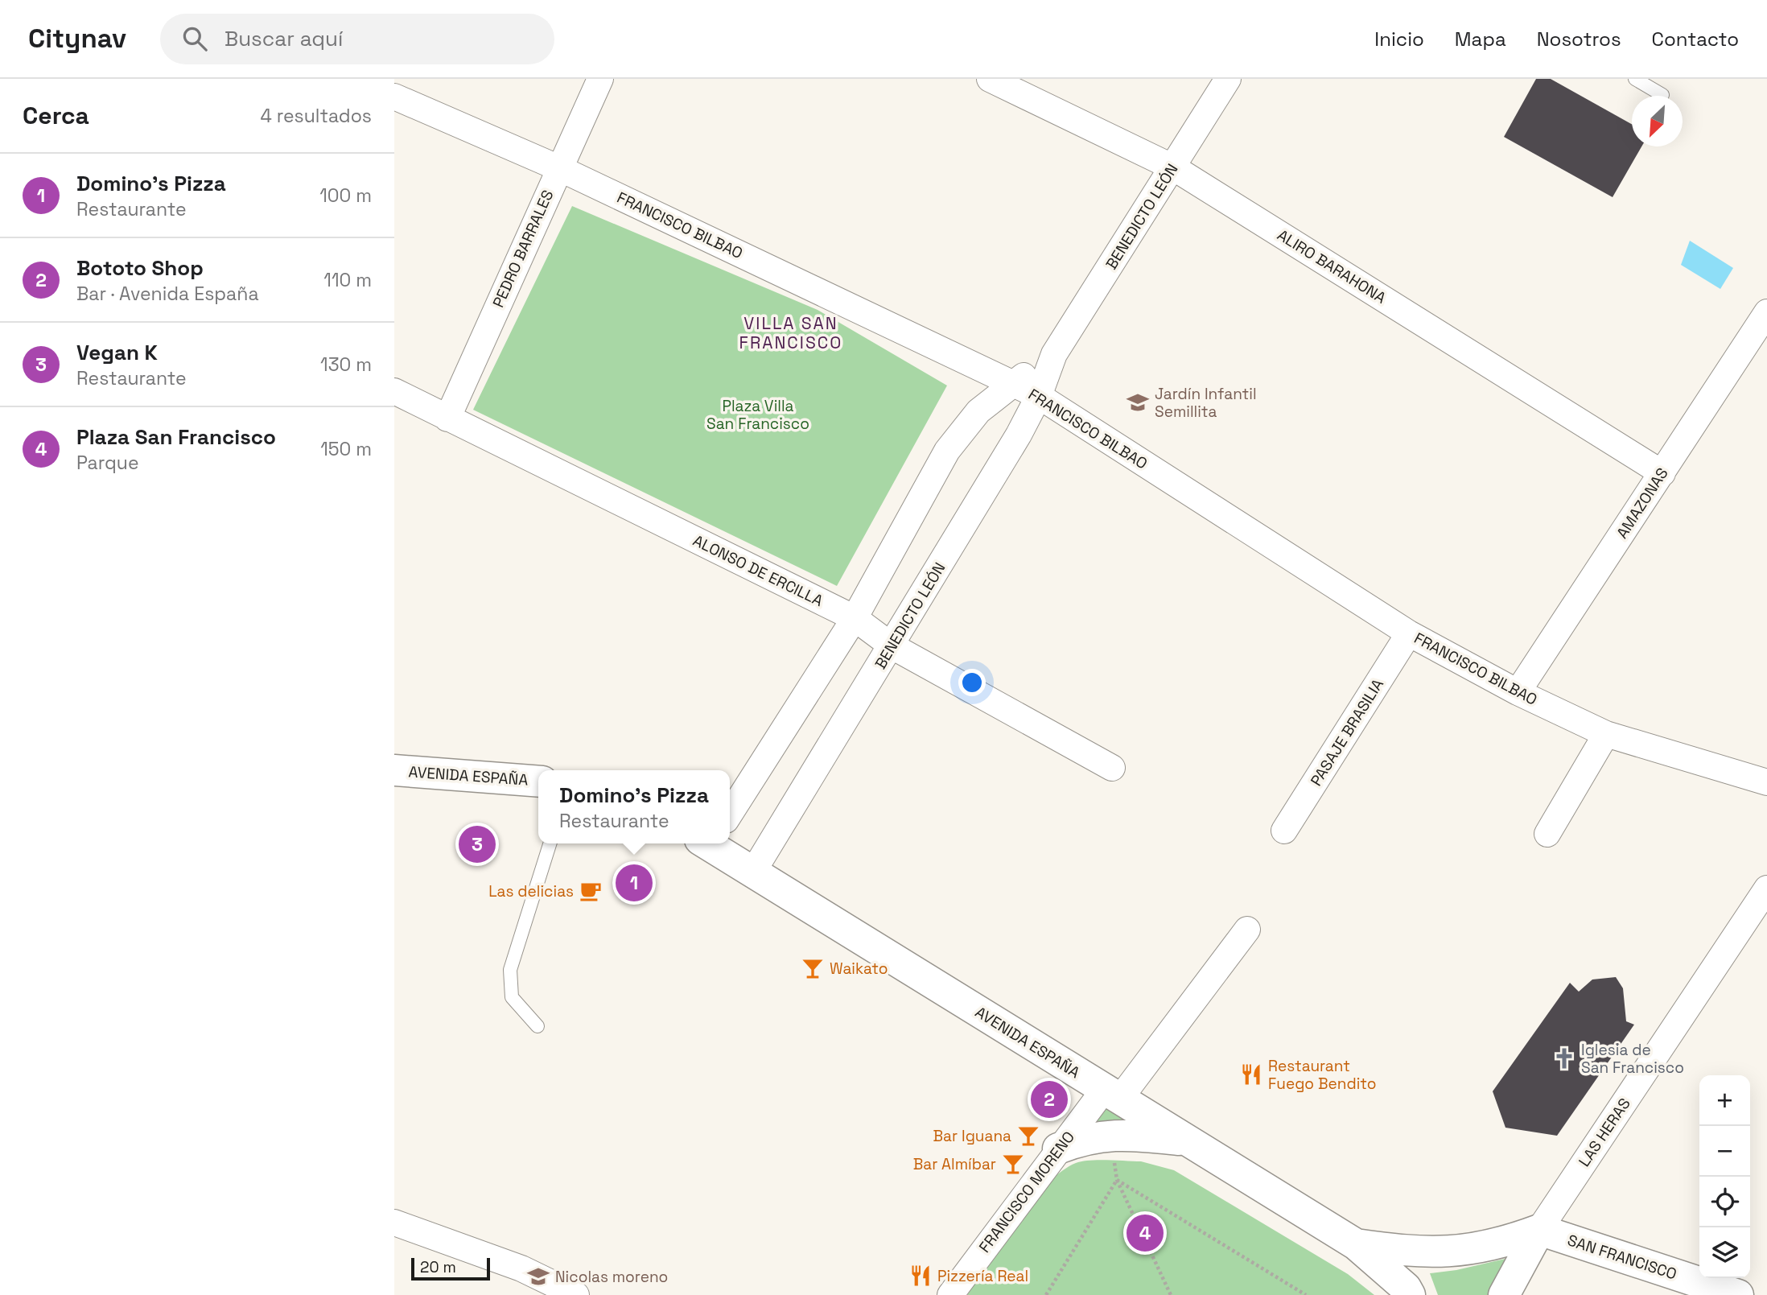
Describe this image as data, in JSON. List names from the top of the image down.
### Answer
{
  "streets": {
    "main road": ["AVENIDA ESPAÑA", "LAS HERAS", "SAN FRANCISCO"],
    "street": [
      "BENEDICTO LEÓN",
      "FRANCISCO BILBAO",
      "PEDRO BARRALES",
      "ALIRO BARAHONA",
      "AMAZONAS",
      "ALONSO DE ERCILLA",
      "PASAJE BRASILIA",
      "FRANCISCO MORENO"
    ]
  },
  "crossings": [
    ["BENEDICTO LEÓN", "FRANCISCO BILBAO"],
    ["BENEDICTO LEÓN", "ALIRO BARAHONA"],
    ["BENEDICTO LEÓN", "ALONSO DE ERCILLA"],
    ["BENEDICTO LEÓN", "AVENIDA ESPAÑA"],
    ["FRANCISCO BILBAO", "PEDRO BARRALES"],
    ["FRANCISCO BILBAO", "AMAZONAS"],
    ["FRANCISCO BILBAO", "PASAJE BRASILIA"],
    ["PEDRO BARRALES", "ALONSO DE ERCILLA"],
    ["ALIRO BARAHONA", "AMAZONAS"],
    ["AVENIDA ESPAÑA", "LAS HERAS"],
    ["AVENIDA ESPAÑA", "FRANCISCO MORENO"],
    ["AVENIDA ESPAÑA", "SAN FRANCISCO"],
    ["LAS HERAS", "SAN FRANCISCO"]
  ],
  "districts": ["VILLA SAN FRANCISCO"],
  "parks": ["Plaza Villa San Francisco"],
  "places": {
    "school or university": ["Jardín Infantil Semillita", "Nicolas moreno"],
    "cafe": ["Las delicias"],
    "bar": ["Waikato", "Bar Iguana", "Bar Almíbar"],
    "church": ["Iglesia de San Francisco"],
    "restaurant": ["Restaurant Fuego Bendito", "Pizzería Real"]
  },
  "scale_bar": "20 m",
  "north": "bottom left",
  "page": {
    "header": "Citynav",
    "search": "Buscar aquí",
    "nav": [
      "Inicio",
      "Mapa",
      "Nosotros",
      "Contacto"
    ],
    "heading": ["Cerca", "4 resultados"],
    "list": [
      {
        "mark": "1",
        "name": "Domino's Pizza",
        "note": "Restaurante",
        "value": "100 m"
      },
      {
        "mark": "2",
        "name": "Bototo Shop",
        "note": "Bar · Avenida España",
        "value": "110 m"
      },
      {
        "mark": "3",
        "name": "Vegan K",
        "note": "Restaurante",
        "value": "130 m"
      },
      {
        "mark": "4",
        "name": "Plaza San Francisco",
        "note": "Parque",
        "value": "150 m"
      }
    ],
    "popup": ["Domino's Pizza", "Restaurante"],
    "pins": [
      "3",
      "1",
      "2",
      "4"
    ],
    "map_buttons": ["+", "−"],
    "scale": "20 m"
  }
}
